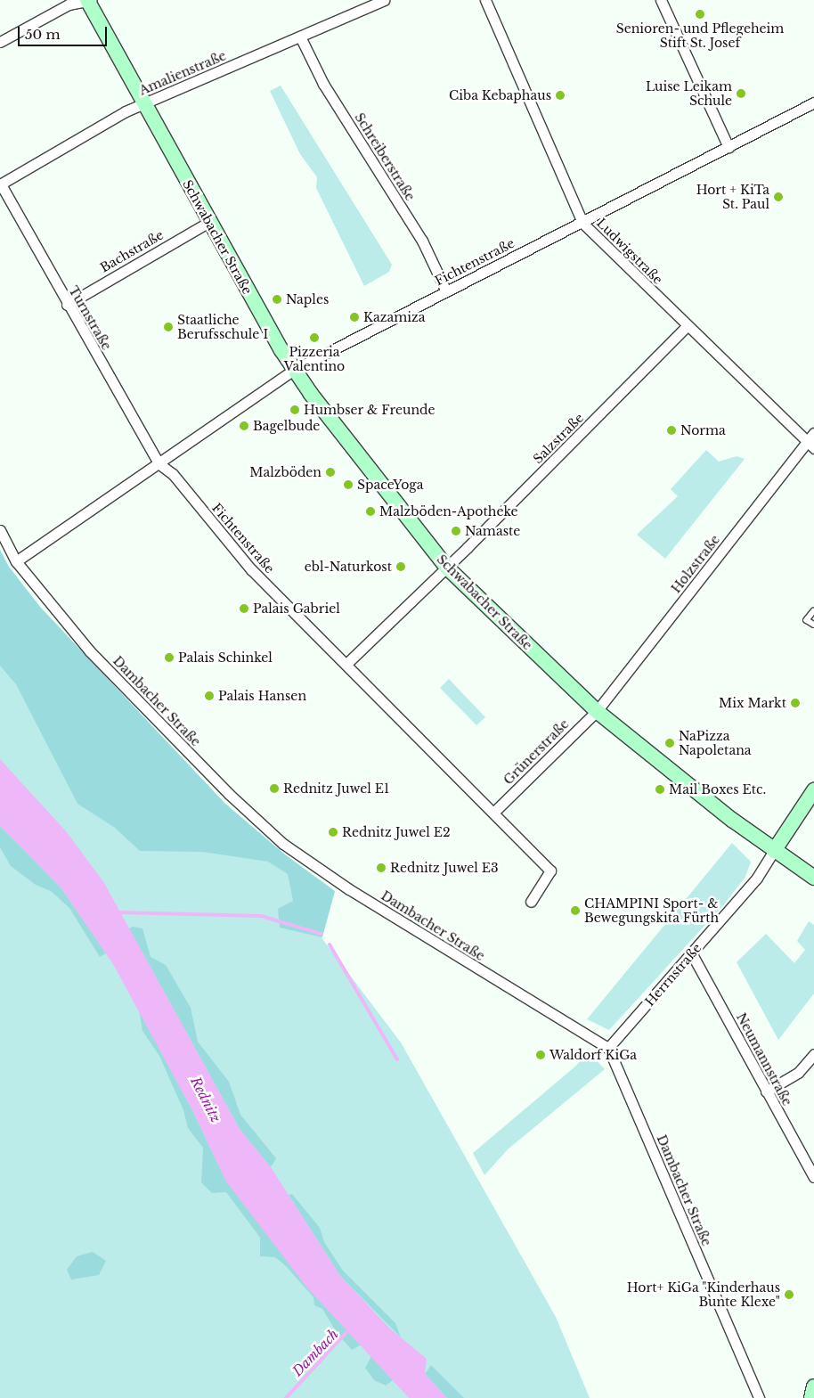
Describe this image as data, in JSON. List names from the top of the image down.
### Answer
{
  "streets": {
    "main road": ["Schwabacher Straße", "Herrnstraße"],
    "street": [
      "Amalienstraße",
      "Schreiberstraße",
      "Bachstraße",
      "Ludwigstraße",
      "Fichtenstraße",
      "Turnstraße",
      "Salzstraße",
      "Holzstraße",
      "Dambacher Straße",
      "Grünerstraße",
      "Neumannstraße"
    ]
  },
  "crossings": [
    ["Amalienstraße", "Schreiberstraße"],
    ["Amalienstraße", "Schwabacher Straße"],
    ["Amalienstraße", "Turnstraße"],
    ["Schreiberstraße", "Fichtenstraße"],
    ["Schwabacher Straße", "Bachstraße"],
    ["Schwabacher Straße", "Fichtenstraße"],
    ["Schwabacher Straße", "Salzstraße"],
    ["Schwabacher Straße", "Holzstraße"],
    ["Schwabacher Straße", "Grünerstraße"],
    ["Schwabacher Straße", "Herrnstraße"],
    ["Bachstraße", "Turnstraße"],
    ["Ludwigstraße", "Fichtenstraße"],
    ["Ludwigstraße", "Salzstraße"],
    ["Ludwigstraße", "Holzstraße"],
    ["Fichtenstraße", "Turnstraße"],
    ["Fichtenstraße", "Salzstraße"],
    ["Fichtenstraße", "Dambacher Straße"],
    ["Fichtenstraße", "Grünerstraße"],
    ["Holzstraße", "Grünerstraße"],
    ["Dambacher Straße", "Herrnstraße"],
    ["Herrnstraße", "Neumannstraße"]
  ],
  "water": ["Rednitz", "Dambach"],
  "places": [
    "Senioren- und Pflegeheim Stift St. Josef",
    "Luise Leikam Schule",
    "Ciba Kebaphaus",
    "Hort + KiTa St. Paul",
    "Naples",
    "Kazamiza",
    "Staatliche Berufsschule I",
    "Pizzeria Valentino",
    "Humbser & Freunde",
    "Bagelbude",
    "Norma",
    "Malzböden",
    "SpaceYoga",
    "Malzböden-Apotheke",
    "Namaste",
    "ebl-Naturkost",
    "Palais Gabriel",
    "Palais Schinkel",
    "Palais Hansen",
    "Mix Markt",
    "NaPizza Napoletana",
    "Rednitz Juwel E1",
    "Mail Boxes Etc.",
    "Rednitz Juwel E2",
    "Rednitz Juwel E3",
    "CHAMPINI Sport- & Bewegungskita Fürth",
    "Waldorf KiGa",
    "Hort+ KiGa \"Kinderhaus Bunte Klexe\""
  ],
  "scale_bar": "50 m"
}
